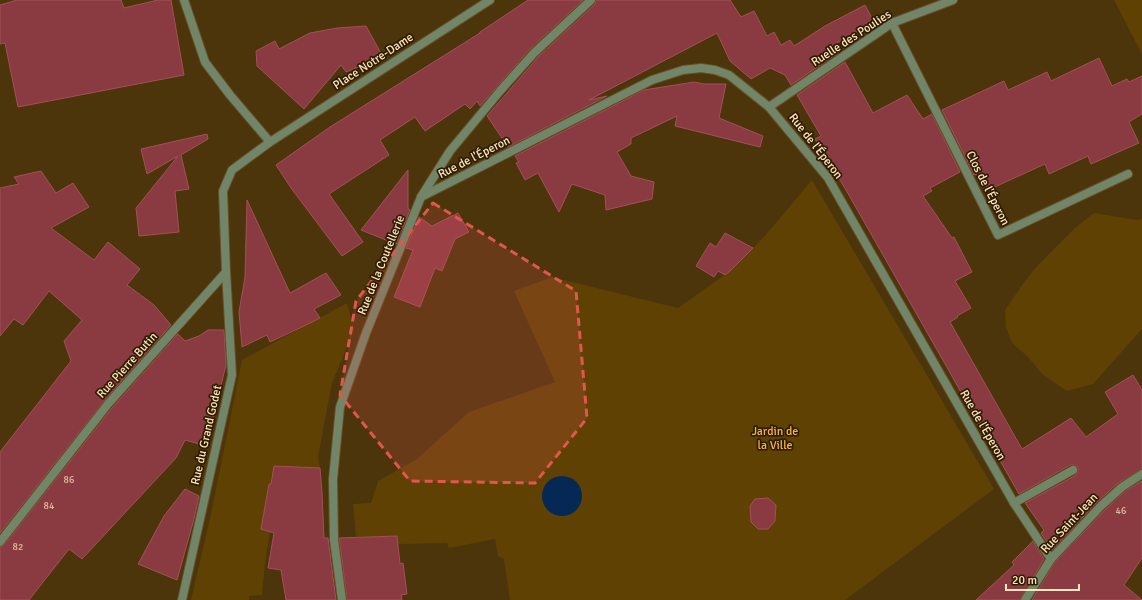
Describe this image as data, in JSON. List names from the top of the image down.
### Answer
{
  "streets": {
    "street": [
      "Ruelle des Poulies",
      "Place Notre-Dame",
      "Rue de l'Éperon",
      "Clos de l'Éperon",
      "Rue de la Coutellerie",
      "Rue Pierre Butin",
      "Rue du Grand Godet",
      "Rue Saint-Jean"
    ]
  },
  "crossings": [
    ["Ruelle des Poulies", "Rue de l'Éperon"],
    ["Ruelle des Poulies", "Clos de l'Éperon"],
    ["Place Notre-Dame", "Rue Pierre Butin"],
    ["Place Notre-Dame", "Rue du Grand Godet"],
    ["Rue de l'Éperon", "Rue de la Coutellerie"],
    ["Rue de l'Éperon", "Rue Saint-Jean"],
    ["Rue Pierre Butin", "Rue du Grand Godet"]
  ],
  "parks": ["Jardin de la Ville"],
  "house_numbers": [
    "86",
    "84",
    "46",
    "82"
  ],
  "scale_bar": "20 m"
}
